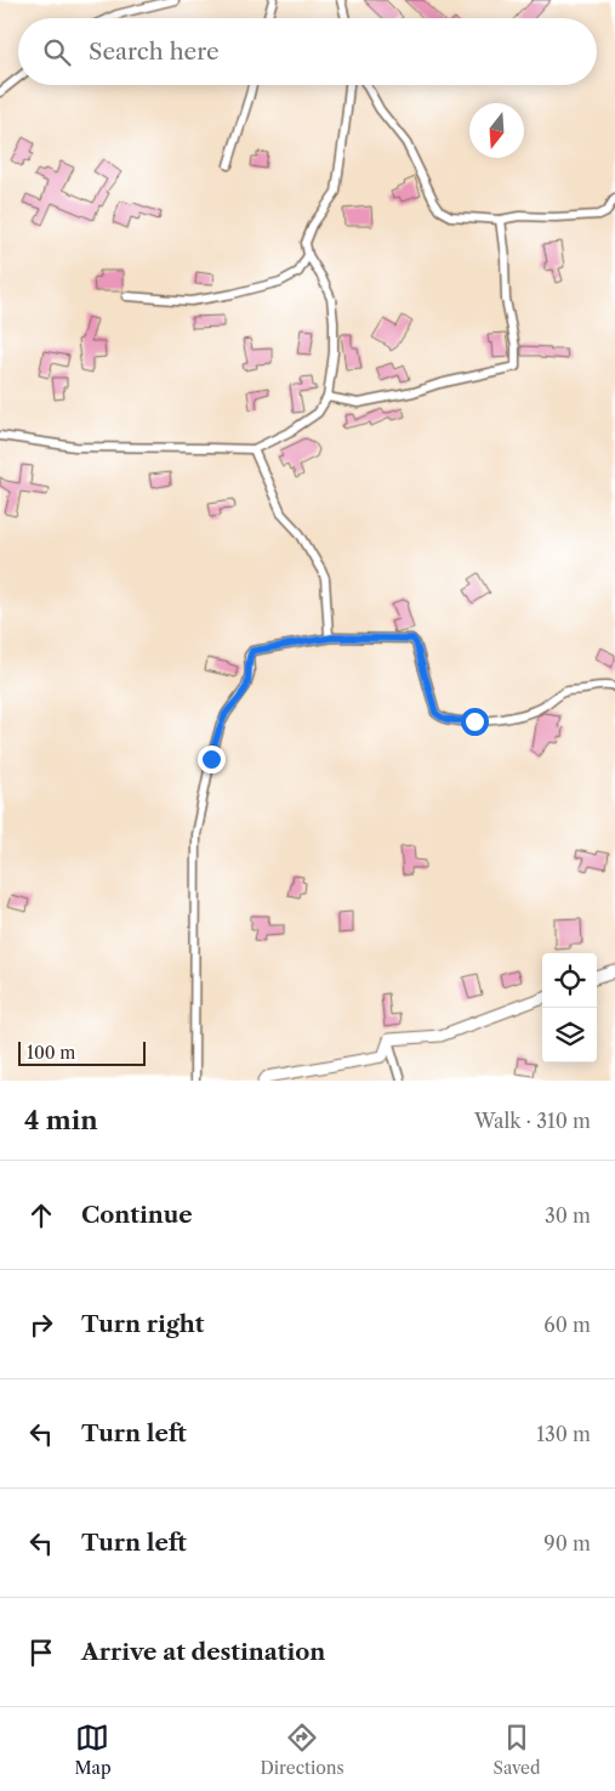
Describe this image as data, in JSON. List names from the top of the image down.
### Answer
{
  "scale_bar": "100 m",
  "north": "bottom",
  "page": {
    "search": "Search here",
    "scale": "100 m",
    "heading": ["4 min", "Walk · 310 m"],
    "list": [
      ["Continue", "30 m"],
      ["Turn right", "60 m"],
      ["Turn left", "130 m"],
      ["Turn left", "90 m"],
      "Arrive at destination"
    ],
    "nav": ["Map", "Directions", "Saved"]
  }
}
